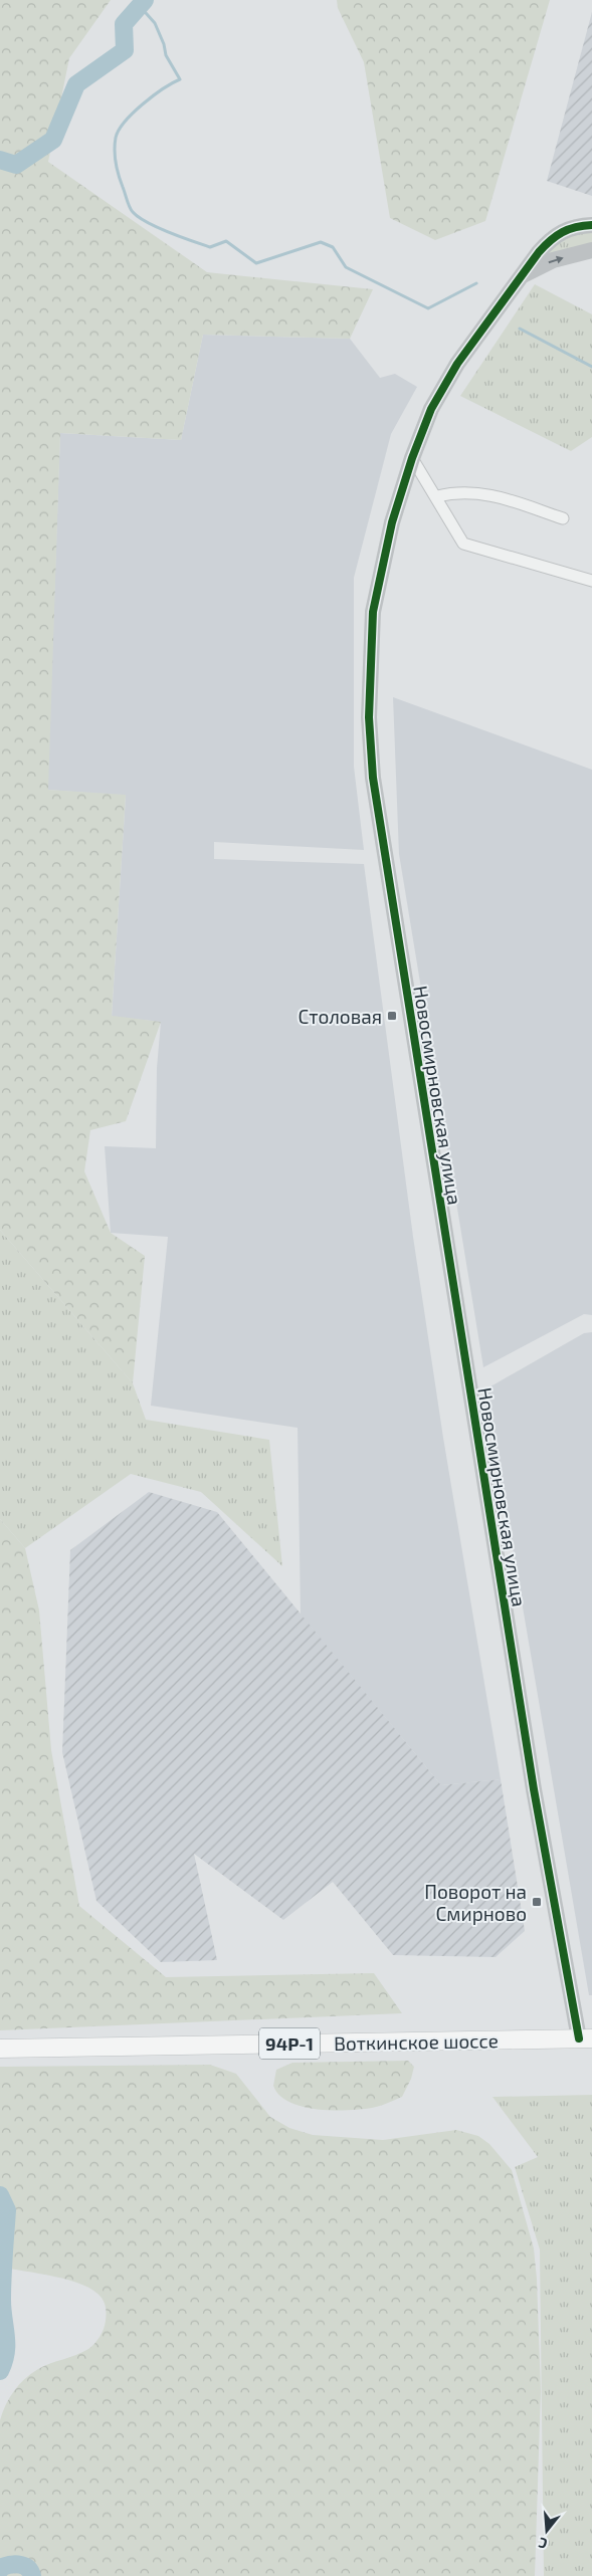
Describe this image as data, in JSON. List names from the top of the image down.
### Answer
{
  "streets": {
    "main road": ["Воткинское шоссе", "94Р-1"],
    "street": ["Новосмирновская улица"]
  },
  "crossings": [
    ["Новосмирновская улица", "Воткинское шоссе"]
  ],
  "places": {
    "transit": ["Столовая", "Поворот на Смирново"]
  },
  "north": "bottom"
}
